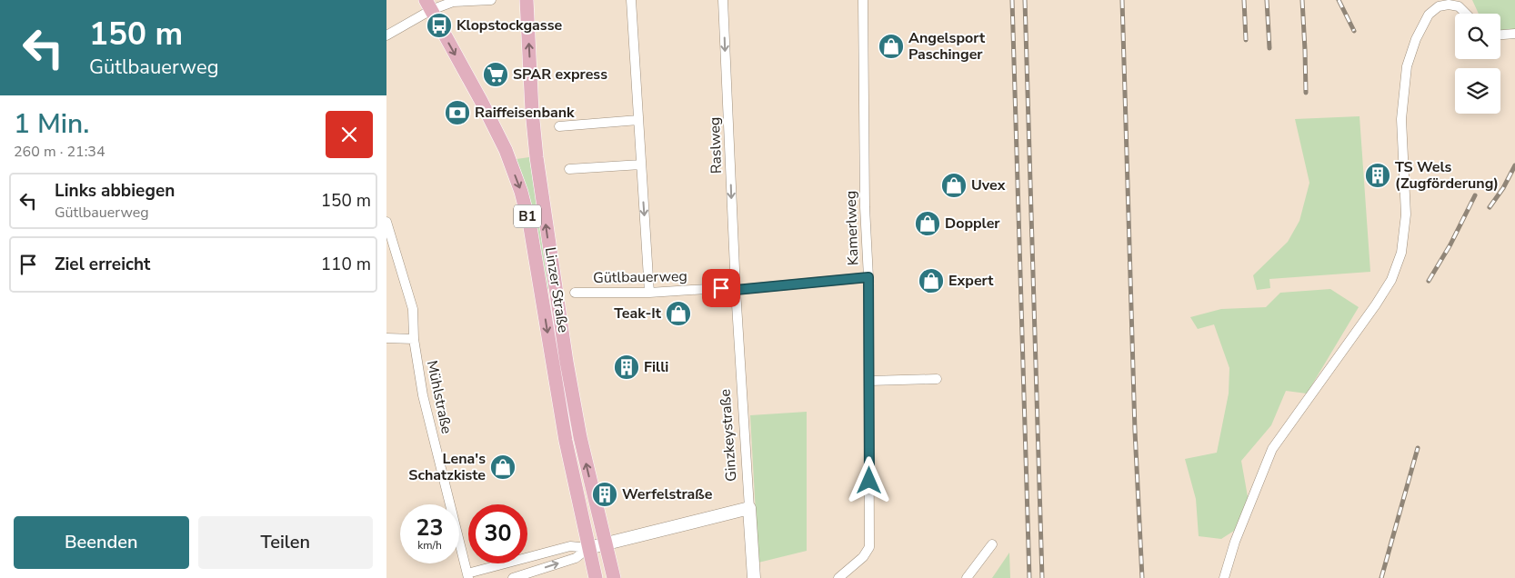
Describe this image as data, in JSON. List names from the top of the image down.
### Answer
{
  "streets": {
    "main road": ["B1", "Linzer Straße"],
    "street": [
      "Raslweg",
      "Kamerlweg",
      "Gütlbauerweg",
      "Mühlstraße",
      "Ginzkeystraße"
    ]
  },
  "crossings": [
    ["Raslweg", "Gütlbauerweg"],
    ["Raslweg", "Ginzkeystraße"],
    ["Kamerlweg", "Gütlbauerweg"],
    ["Gütlbauerweg", "Ginzkeystraße"]
  ],
  "one_way": ["Raslweg"],
  "places": {
    "bus stop": ["Klopstockgasse"],
    "shop": [
      "Angelsport Paschinger",
      "Uvex",
      "Doppler",
      "Expert",
      "Teak-It",
      "Lena's Schatzkiste"
    ],
    "supermarket": ["SPAR express"],
    "bank": ["Raiffeisenbank"],
    "building": ["TS Wels (Zugförderung)", "Filli", "Werfelstraße"]
  },
  "page": {
    "turn": ["150 m", "Gütlbauerweg"],
    "heading": ["1 Min.", "260 m · 21:34"],
    "list": [
      {
        "name": "Links abbiegen",
        "note": "Gütlbauerweg",
        "value": "150 m"
      },
      {
        "name": "Ziel erreicht",
        "value": "110 m"
      }
    ],
    "speed": "23 km/h",
    "limit": "30",
    "buttons": ["Beenden", "Teilen"]
  }
}
